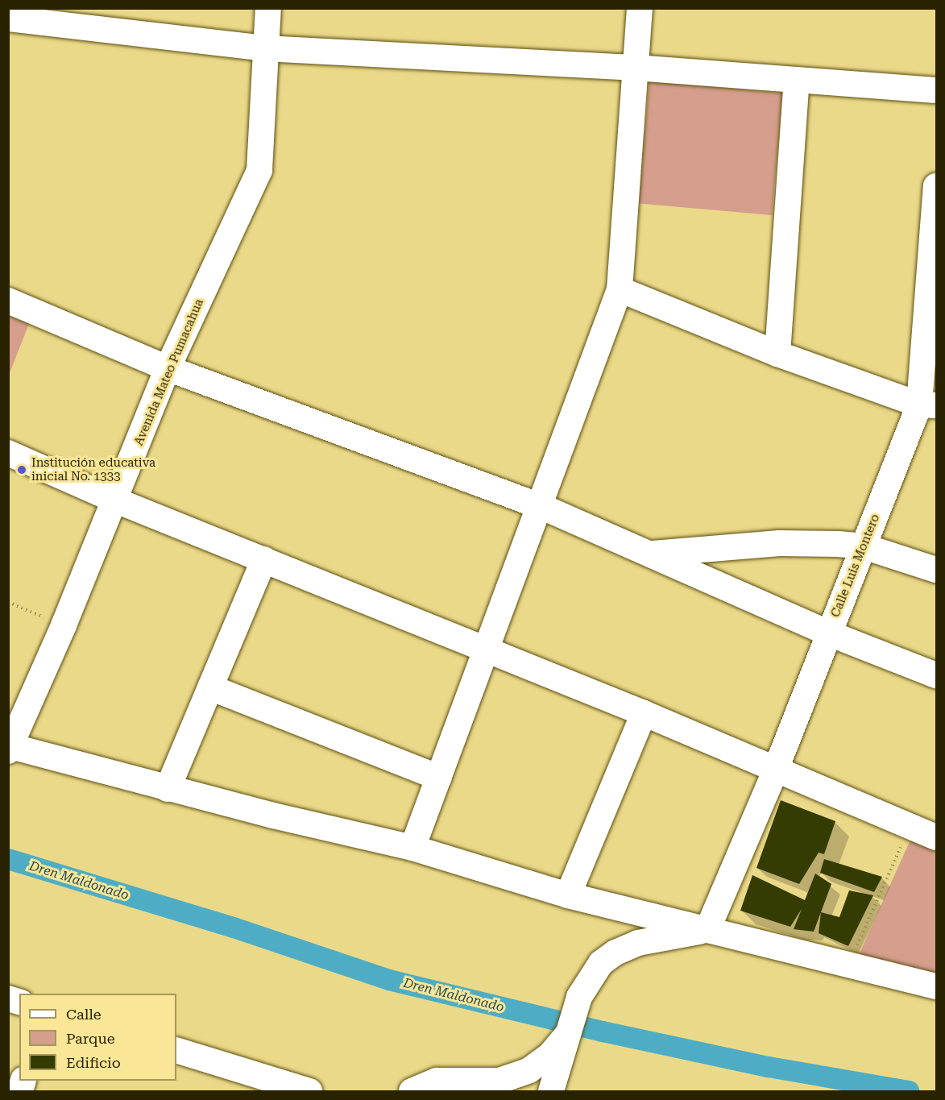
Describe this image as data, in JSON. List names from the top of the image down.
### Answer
{
  "streets": {
    "street": ["Avenida Mateo Pumacahua", "Calle Luis Montero"]
  },
  "water": ["Dren Maldonado"],
  "places": ["Institución educativa inicial No. 1333"],
  "legend": ["Calle", "Parque", "Edificio"]
}
